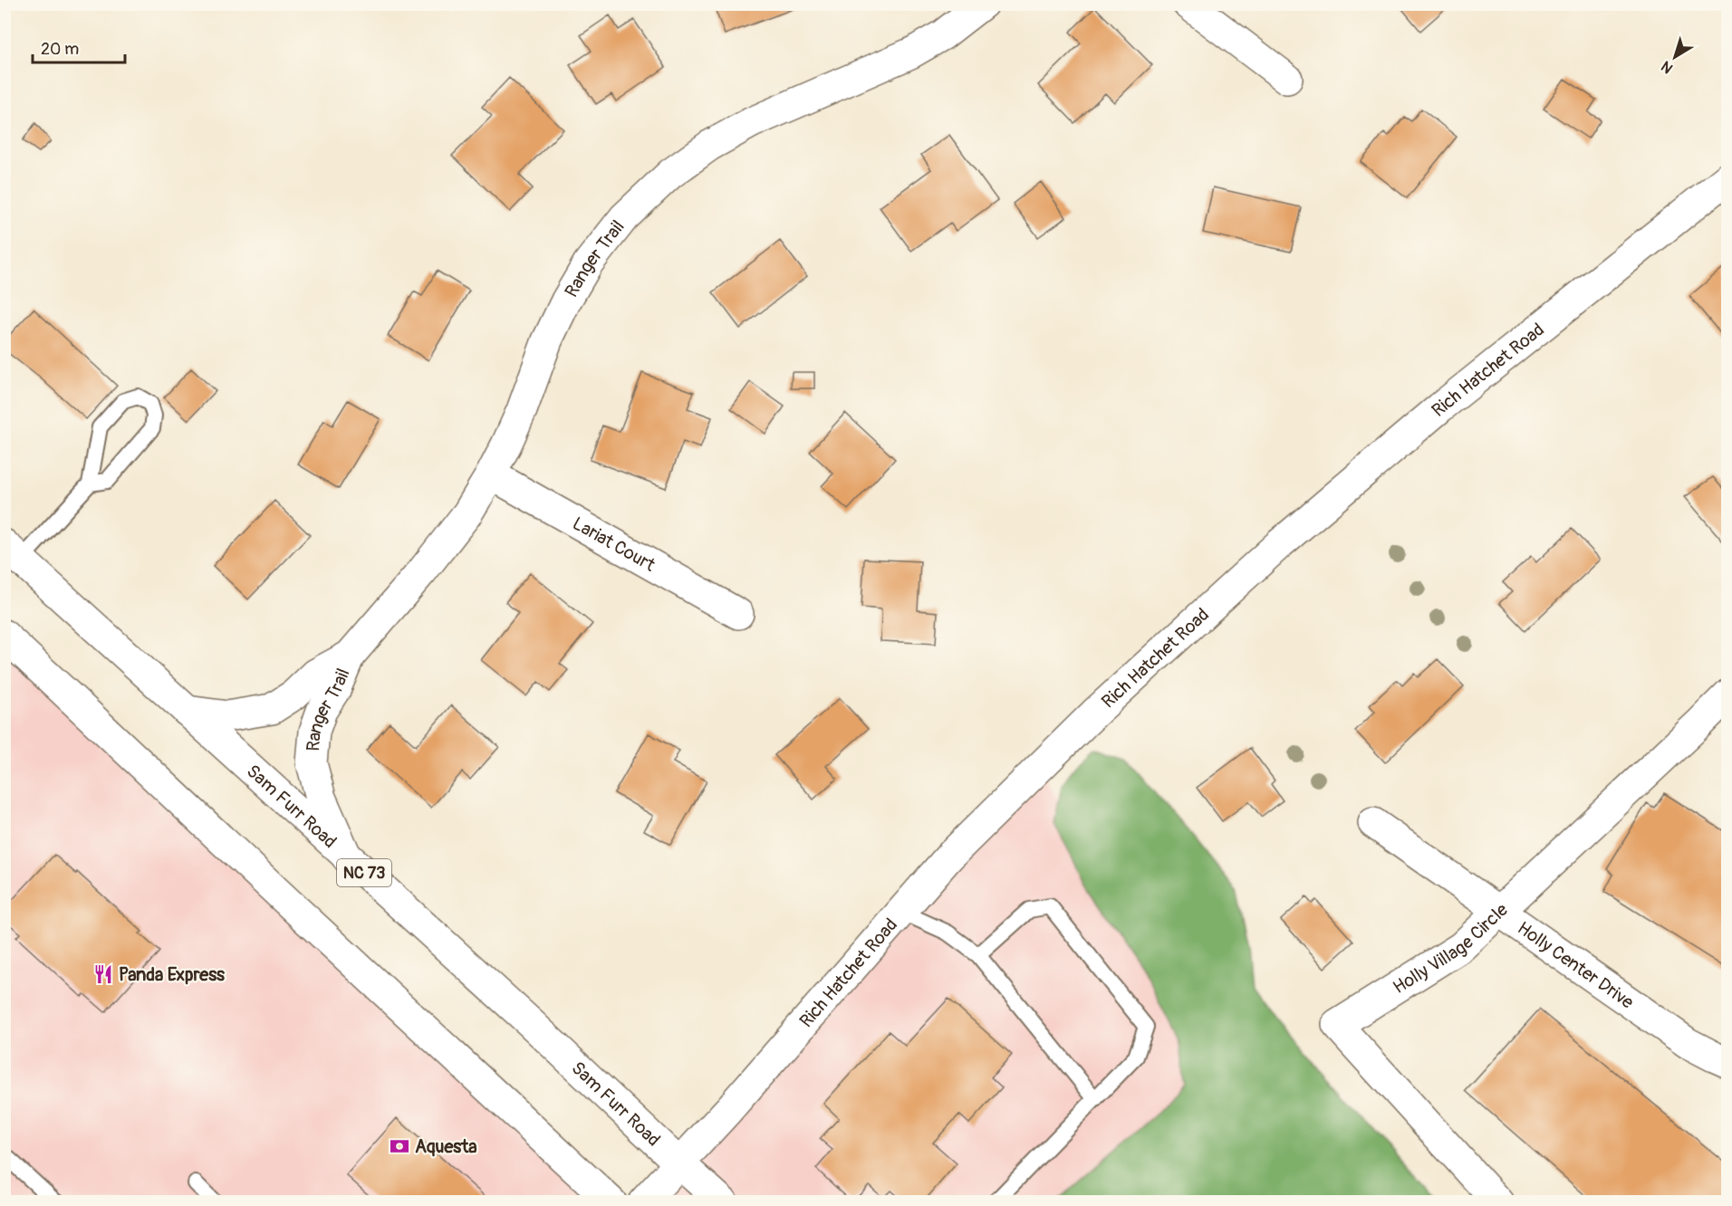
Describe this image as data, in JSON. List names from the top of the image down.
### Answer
{
  "streets": {
    "street": [
      "Ranger Trail",
      "Rich Hatchet Road",
      "Lariat Court",
      "Sam Furr Road",
      "NC 73",
      "Holly Village Circle",
      "Holly Center Drive"
    ]
  },
  "crossings": [
    ["Ranger Trail", "Lariat Court"],
    ["Ranger Trail", "Sam Furr Road"],
    ["Rich Hatchet Road", "Sam Furr Road"],
    ["Holly Village Circle", "Holly Center Drive"]
  ],
  "places": {
    "restaurant": ["Panda Express"],
    "bank": ["Aquesta"]
  },
  "scale_bar": "20 m",
  "north": "bottom left"
}
